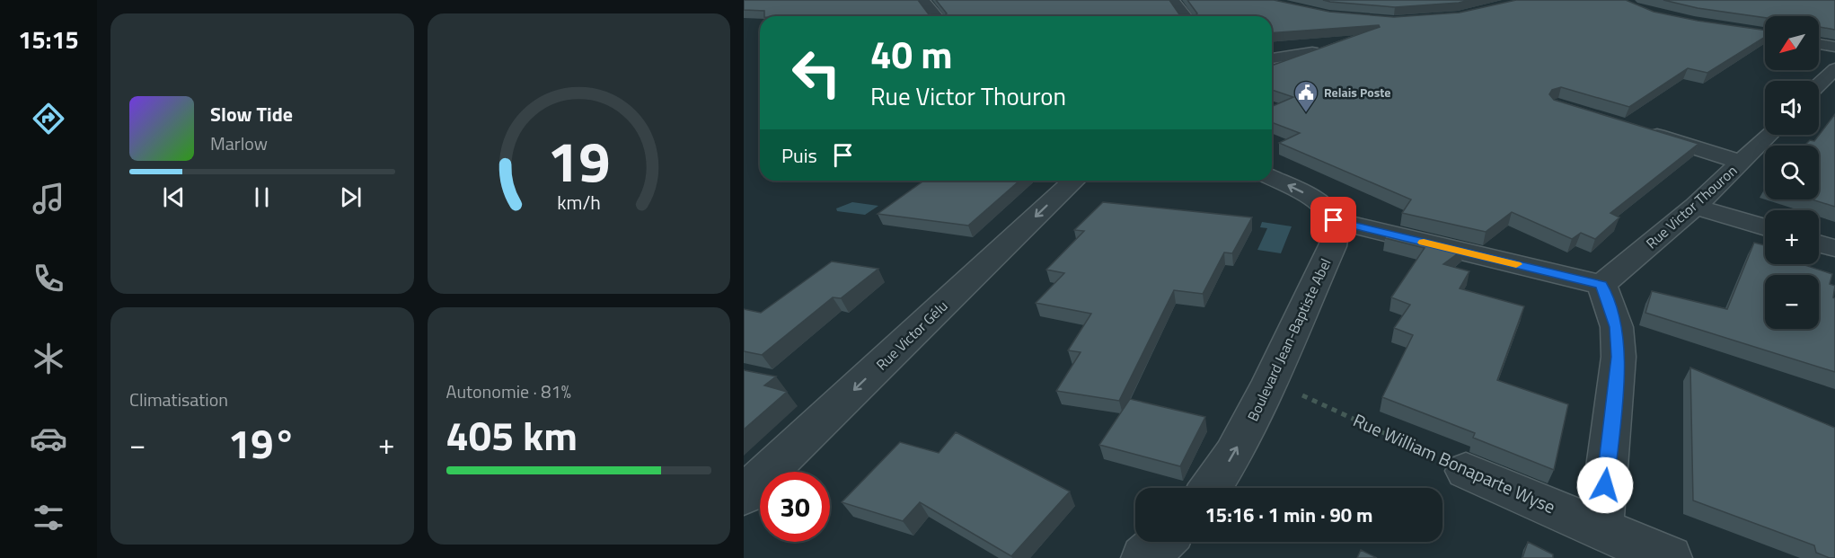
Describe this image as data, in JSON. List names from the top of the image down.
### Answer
{
  "streets": {
    "street": [
      "Rue Victor Thouron",
      "Rue Victor Gélu",
      "Boulevard Jean-Baptiste Abel",
      "Rue William Bonaparte Wyse"
    ]
  },
  "crossings": [
    ["Boulevard Jean-Baptiste Abel", "Rue William Bonaparte Wyse"]
  ],
  "one_way": ["Rue Victor Gélu", "Boulevard Jean-Baptiste Abel"],
  "places": {
    "public building": ["Relais Poste"]
  },
  "north": "bottom left",
  "page": {
    "tabs": "15:15",
    "map_buttons": ["+", "−"],
    "turn": ["40 m", "Rue Victor Thouron"],
    "song": ["Slow Tide", "Marlow"],
    "then": "Puis",
    "tile": [
      "Climatisation",
      ["Autonomie · 81%", "405 km"]
    ],
    "heat": ["−", "19°", "+"],
    "limit": "30",
    "trip": "15:16 · 1 min · 90 m",
    "gauge": ["19", "km/h"]
  }
}
